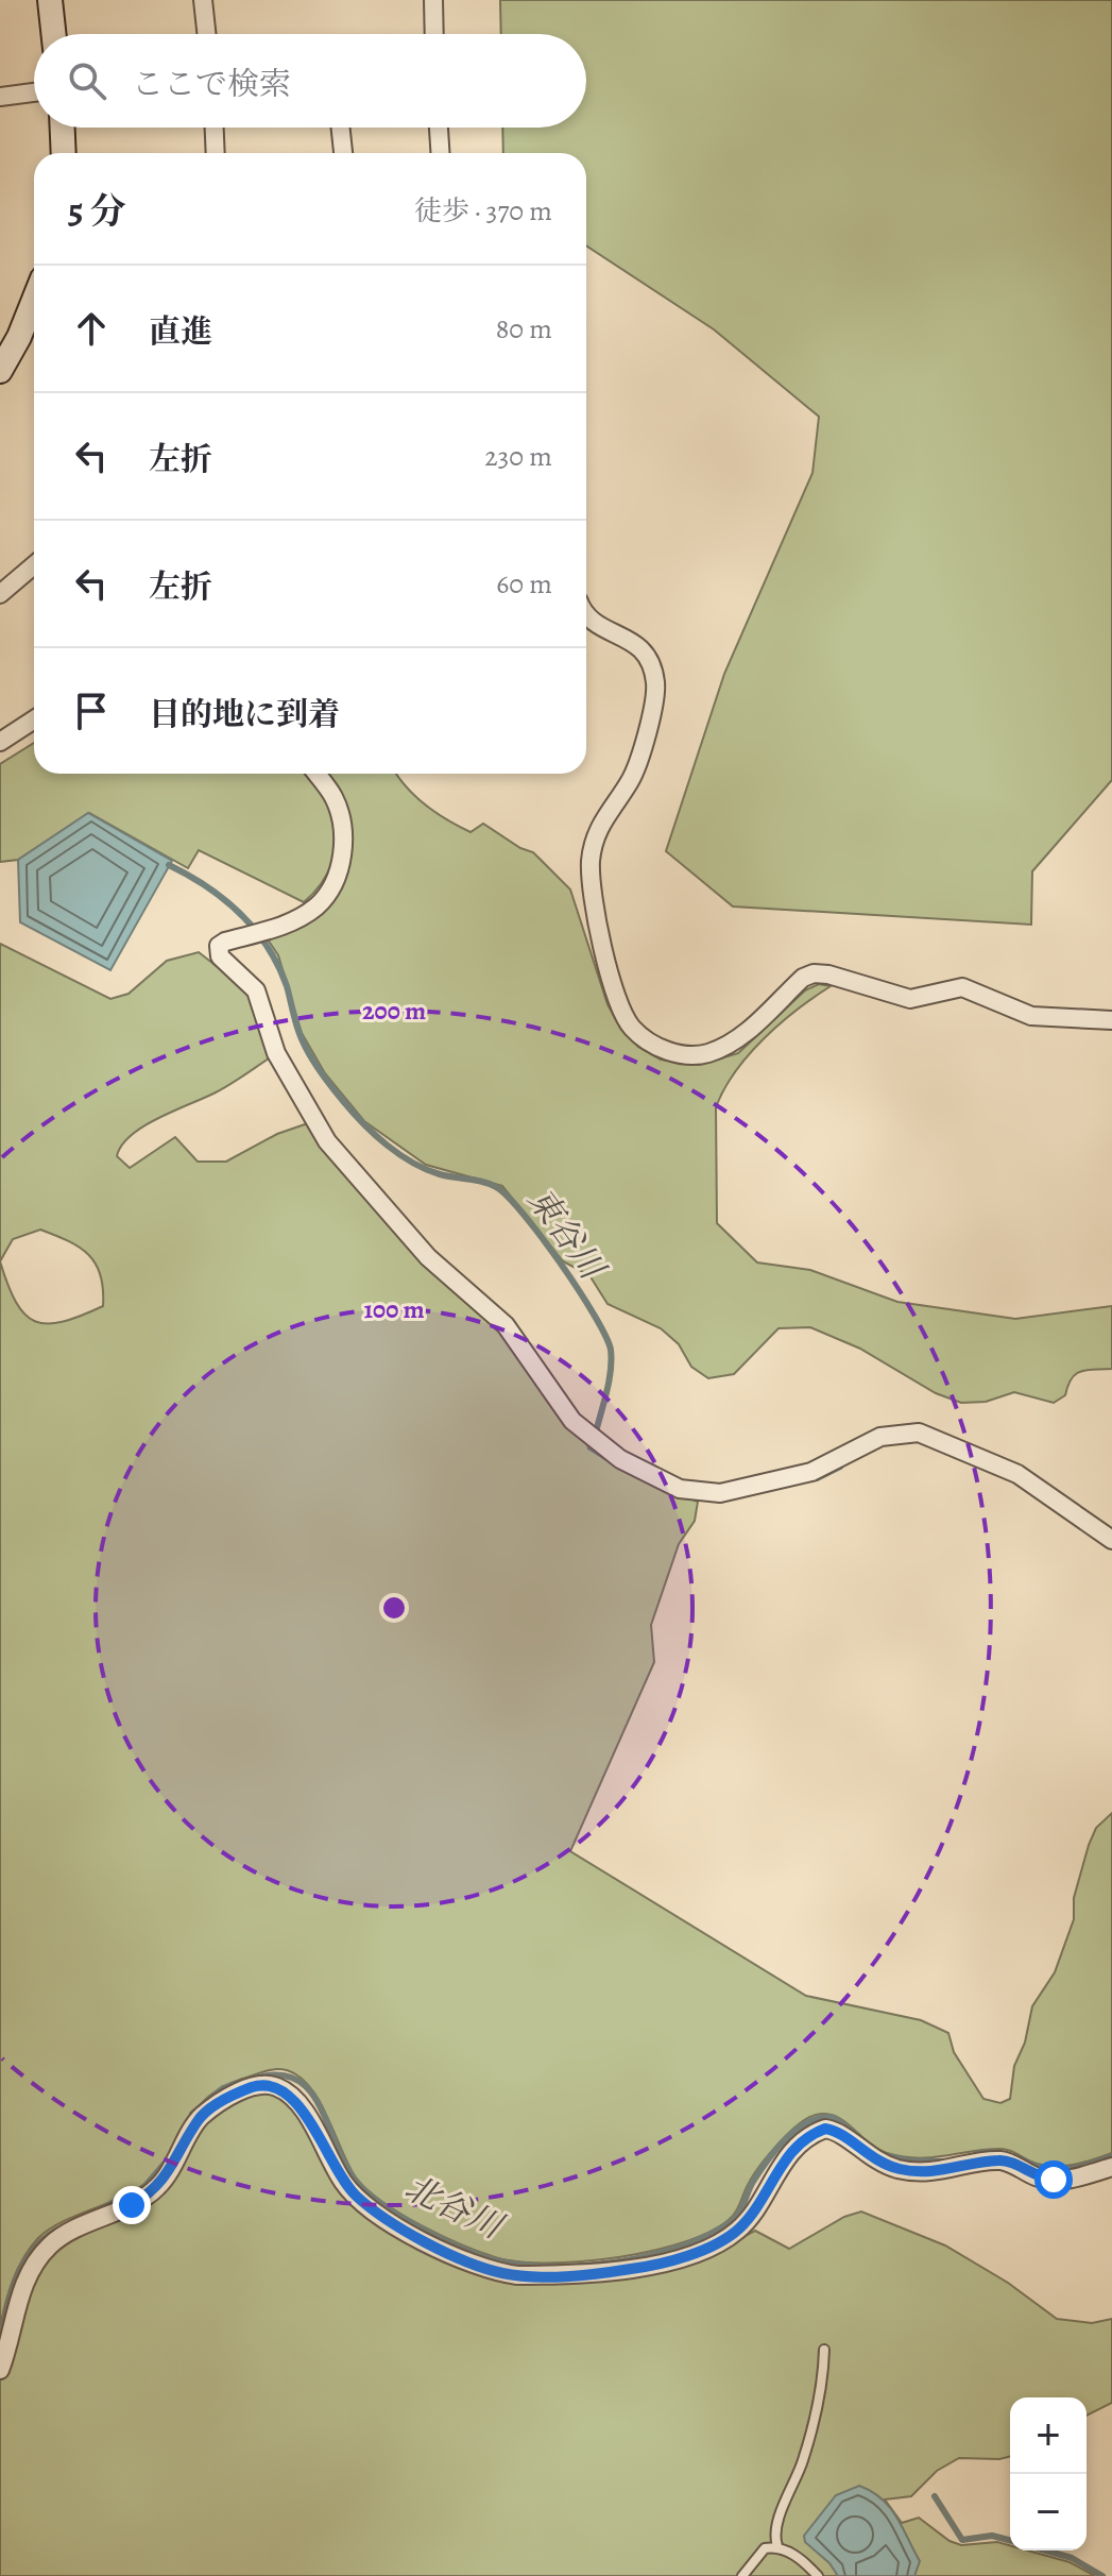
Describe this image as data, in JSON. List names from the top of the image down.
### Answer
{
  "water": ["東谷川", "北谷川"],
  "page": {
    "search": "ここで検索",
    "heading": ["5 分", "徒歩 · 370 m"],
    "list": [
      ["直進", "80 m"],
      ["左折", "230 m"],
      ["左折", "60 m"],
      "目的地に到着"
    ],
    "map_buttons": ["+", "−"]
  },
  "rings": ["200 m", "100 m"]
}
